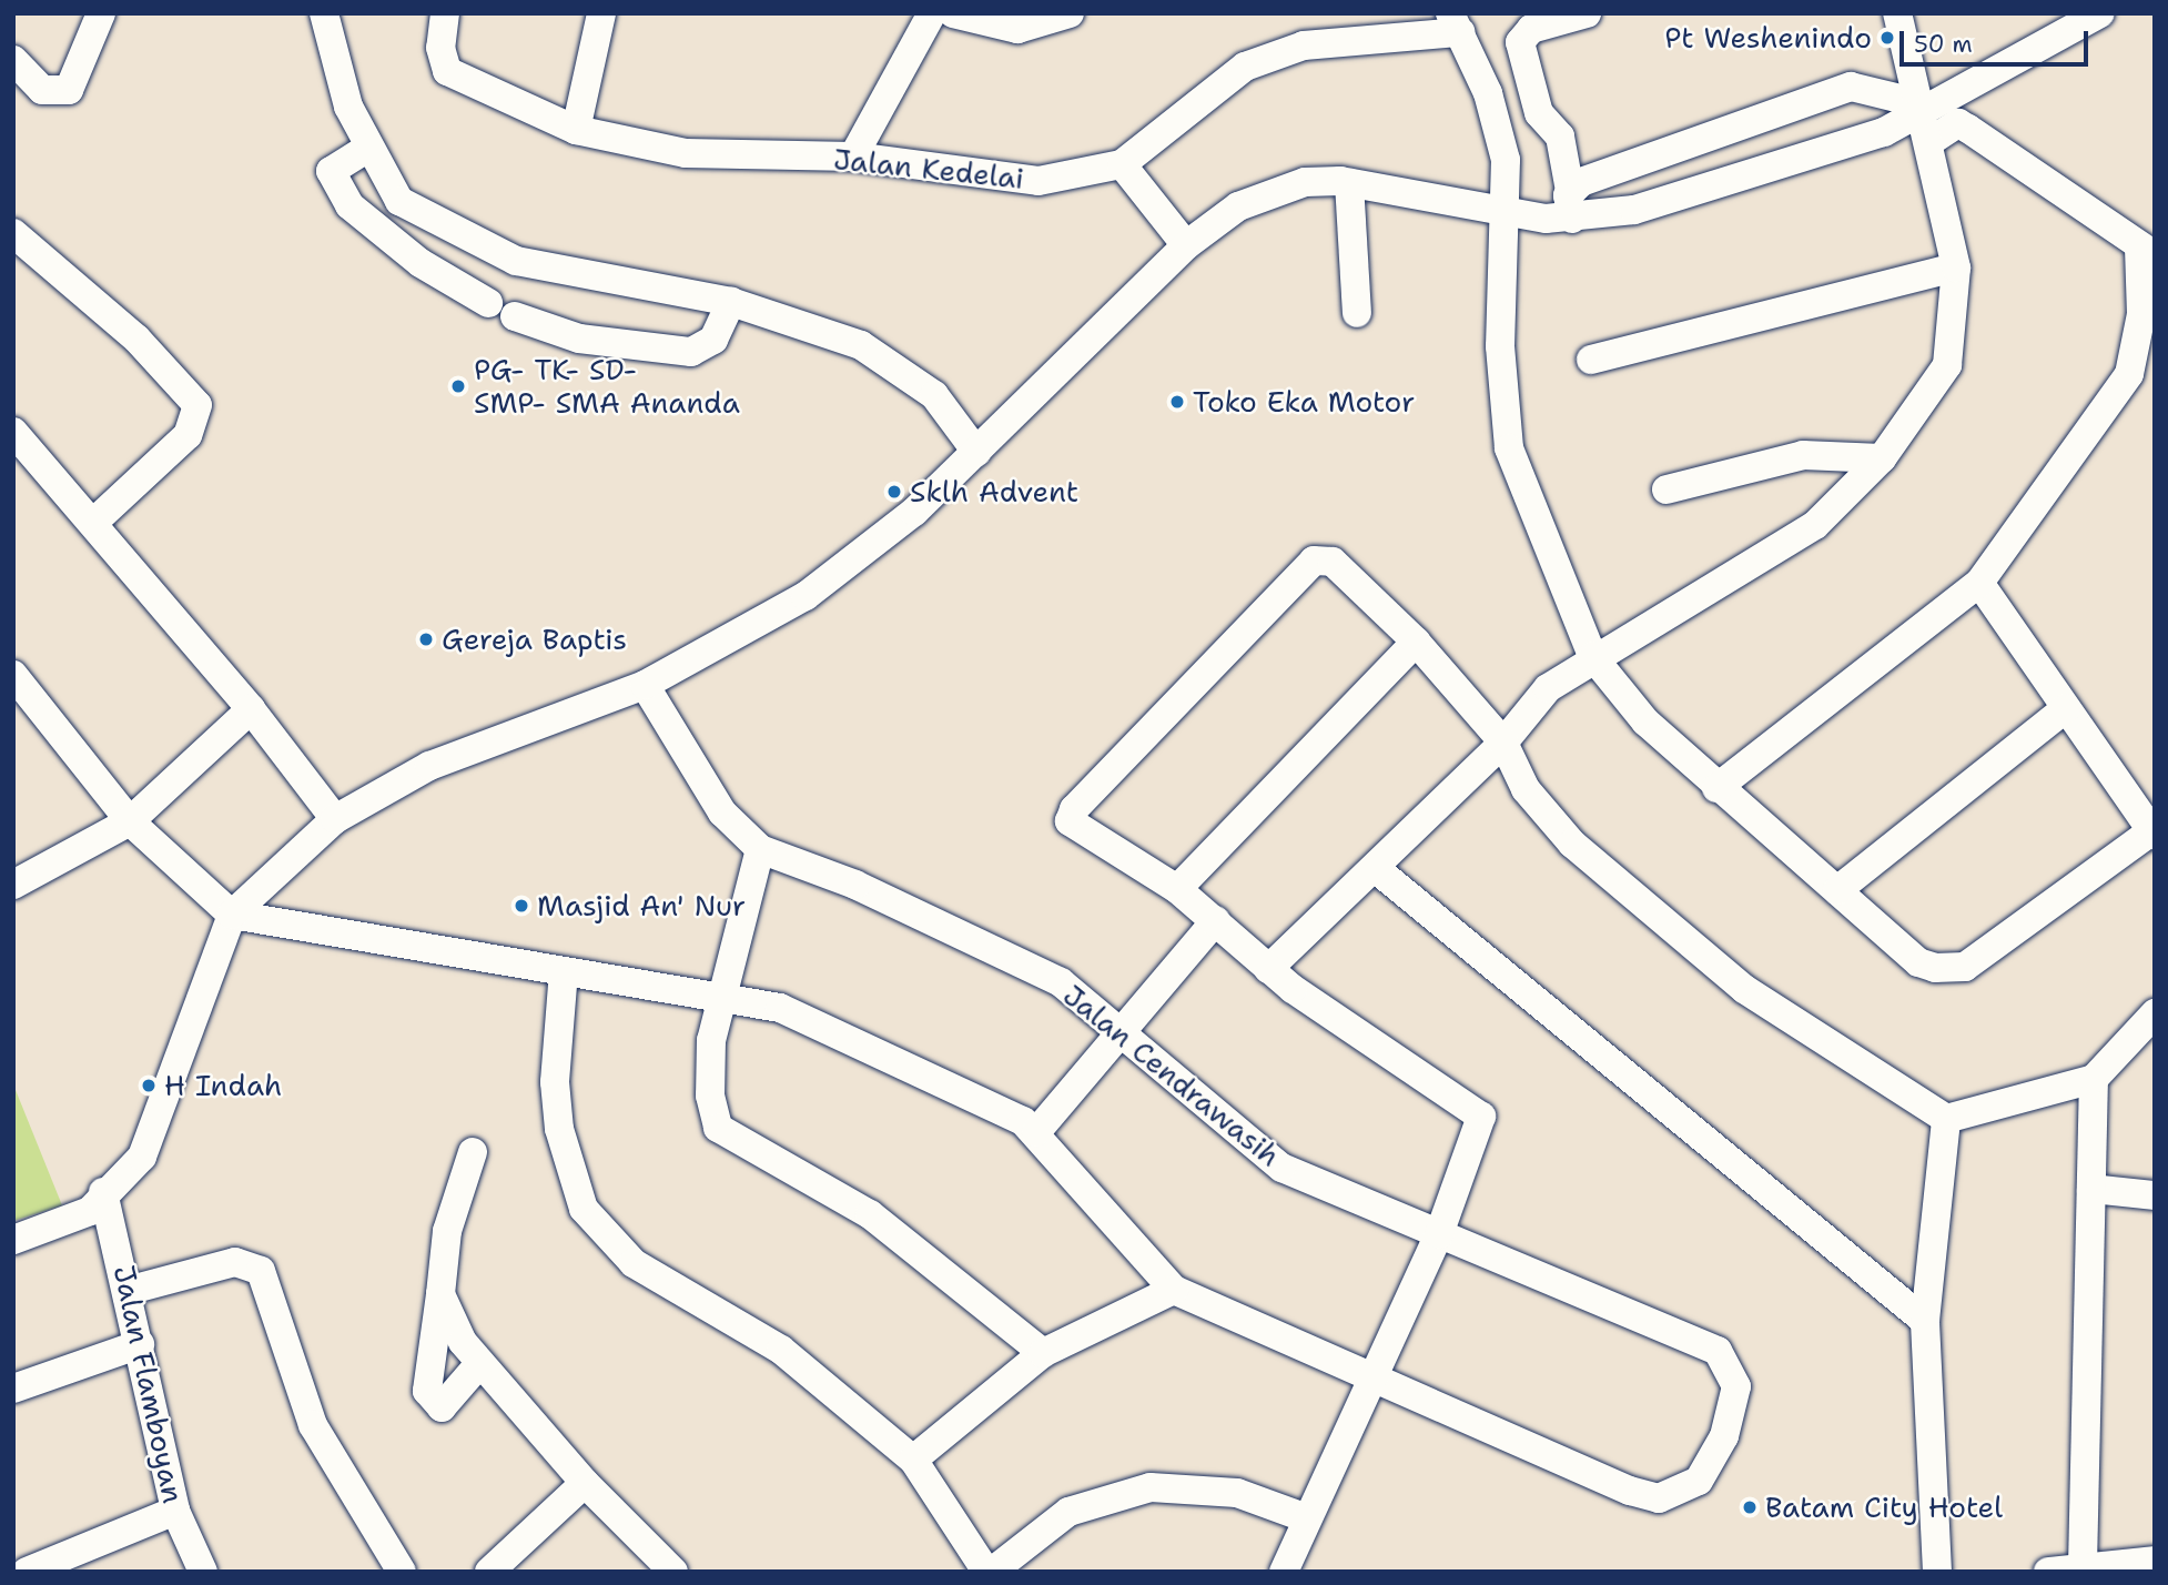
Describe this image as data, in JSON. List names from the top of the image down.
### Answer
{
  "streets": {
    "street": ["Jalan Kedelai", "Jalan Cendrawasih", "Jalan Flamboyan"]
  },
  "places": [
    "Pt Weshenindo",
    "PG- TK- SD- SMP- SMA Ananda",
    "Toko Eka Motor",
    "Sklh Advent",
    "Gereja Baptis",
    "Masjid An' Nur",
    "H Indah",
    "Batam City Hotel"
  ],
  "scale_bar": "50 m"
}
